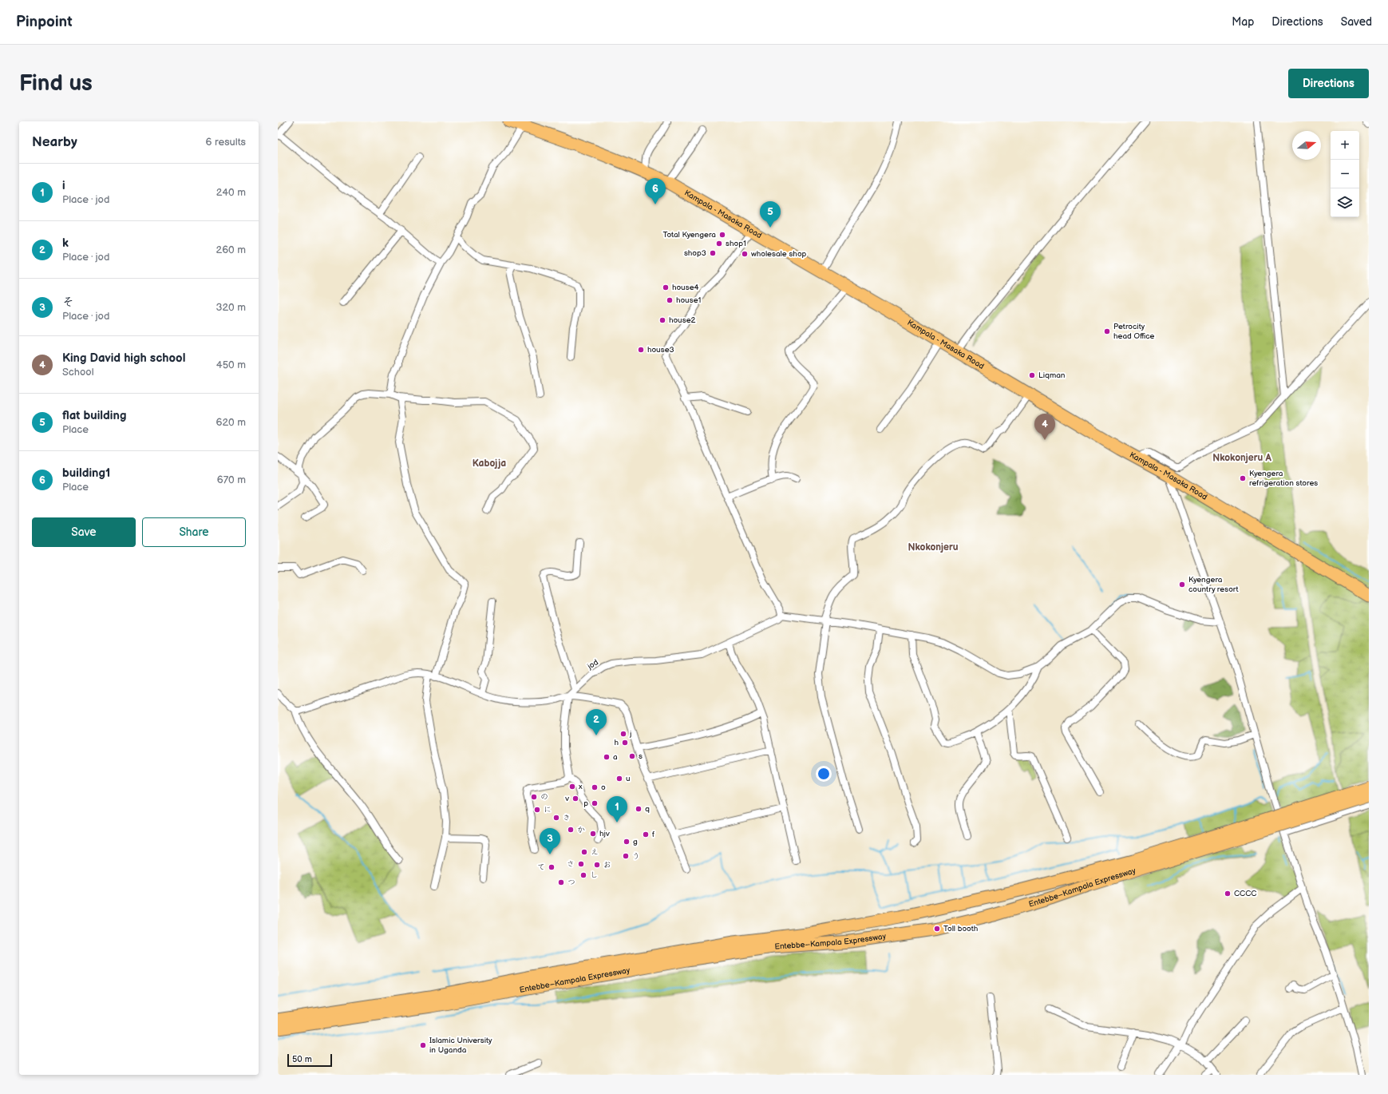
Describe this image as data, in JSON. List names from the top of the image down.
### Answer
{
  "streets": {
    "highway": ["Kampala - Masaka Road", "Entebbe–Kampala Expressway"],
    "street": ["jod"]
  },
  "districts": ["Nkokonjeru A", "Kabojja", "Nkokonjeru"],
  "places": [
    "Total Kyengera",
    "shop1",
    "shop3",
    "wholesale shop",
    "house4",
    "house1",
    "house2",
    "Petrocity head Office",
    "house3",
    "Liqman",
    "Kyengera refrigeration stores",
    "Kyengera country resort",
    "j",
    "h",
    "s",
    "a",
    "u",
    "x",
    "o",
    "の",
    "v",
    "p",
    "q",
    "に",
    "き",
    "か",
    "hjv",
    "f",
    "g",
    "え",
    "う",
    "さ",
    "お",
    "て",
    "し",
    "つ",
    "CCCC",
    "Toll booth",
    "Islamic University in Uganda"
  ],
  "scale_bar": "50 m",
  "north": "right",
  "page": {
    "header": "Pinpoint",
    "nav": ["Map", "Directions", "Saved"],
    "buttons": [
      "Directions",
      ["Save", "Share"]
    ],
    "title": "Find us",
    "heading": ["Nearby", "6 results"],
    "map_buttons": ["+", "−"],
    "list": [
      {
        "mark": "1",
        "name": "i",
        "note": "Place · jod",
        "value": "240 m"
      },
      {
        "mark": "2",
        "name": "k",
        "note": "Place · jod",
        "value": "260 m"
      },
      {
        "mark": "3",
        "name": "そ",
        "note": "Place · jod",
        "value": "320 m"
      },
      {
        "mark": "4",
        "name": "King David high school",
        "note": "School",
        "value": "450 m"
      },
      {
        "mark": "5",
        "name": "flat building",
        "note": "Place",
        "value": "620 m"
      },
      {
        "mark": "6",
        "name": "building1",
        "note": "Place",
        "value": "670 m"
      }
    ],
    "pins": [
      "6",
      "5",
      "4",
      "2",
      "1",
      "3"
    ],
    "scale": "50 m"
  }
}
